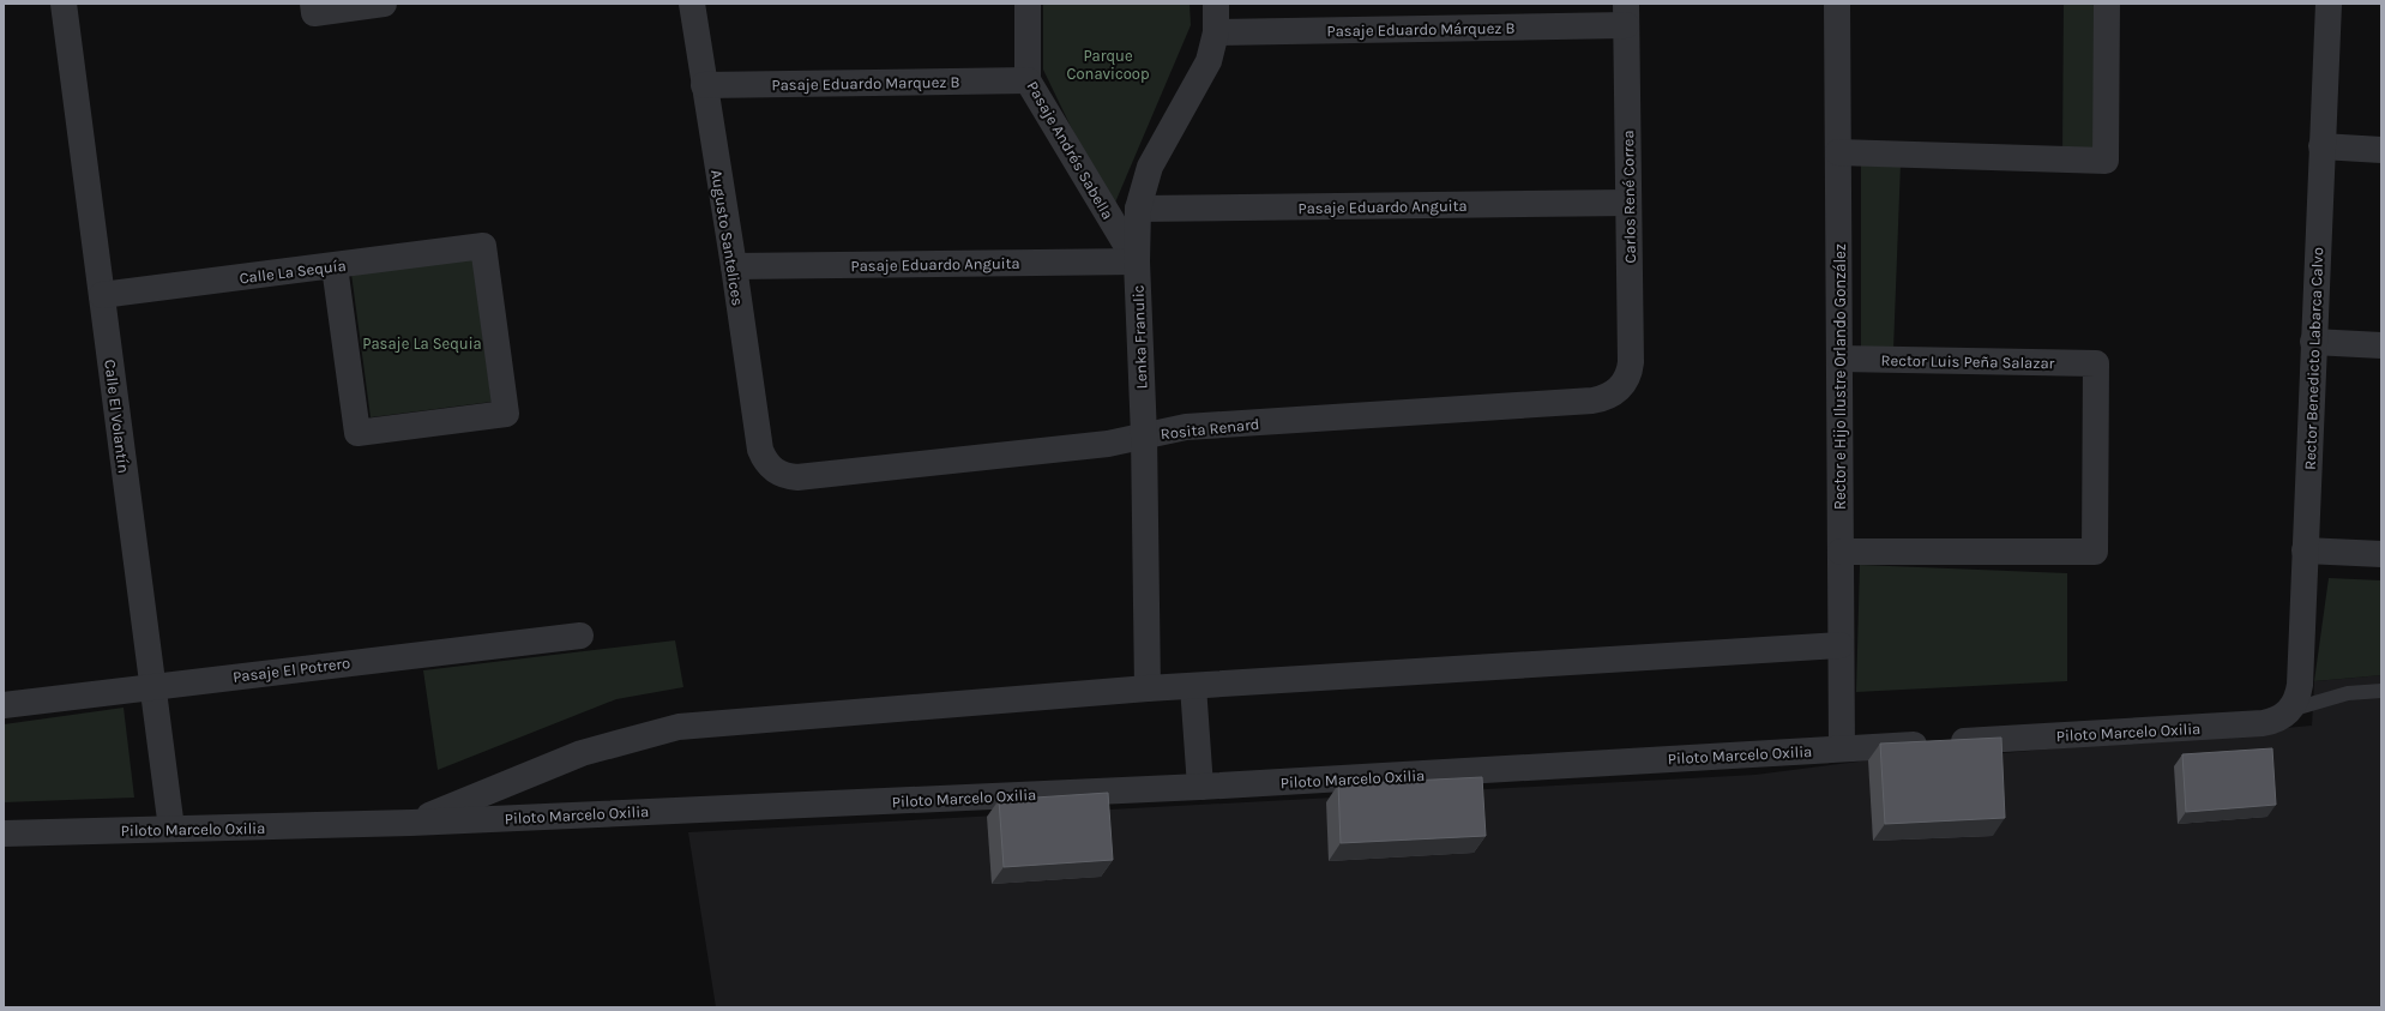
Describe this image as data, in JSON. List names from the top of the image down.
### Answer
{
  "streets": {
    "street": [
      "Pasaje Eduardo Márquez B",
      "Pasaje Eduardo Marquez B",
      "Pasaje Andrés Sabella",
      "Carlos René Correa",
      "Pasaje Eduardo Anguita",
      "Augusto Santelices",
      "Calle La Sequía",
      "Lenka Franulic",
      "Rector Benedicto Labarca Calvo",
      "Rector Luis Peña Salazar",
      "Rector e Hijo Ilustre Orlando González",
      "Calle El Volantín",
      "Rosita Renard",
      "Pasaje El Potrero",
      "Piloto Marcelo Oxilia"
    ]
  },
  "crossings": [
    ["Pasaje Eduardo Márquez B", "Carlos René Correa"],
    ["Pasaje Eduardo Márquez B", "Lenka Franulic"],
    ["Pasaje Eduardo Marquez B", "Pasaje Andrés Sabella"],
    ["Pasaje Eduardo Marquez B", "Augusto Santelices"],
    ["Pasaje Andrés Sabella", "Pasaje Eduardo Anguita"],
    ["Pasaje Andrés Sabella", "Lenka Franulic"],
    ["Carlos René Correa", "Pasaje Eduardo Anguita"],
    ["Carlos René Correa", "Rosita Renard"],
    ["Pasaje Eduardo Anguita", "Augusto Santelices"],
    ["Pasaje Eduardo Anguita", "Lenka Franulic"],
    ["Augusto Santelices", "Rosita Renard"],
    ["Calle La Sequía", "Calle El Volantín"],
    ["Lenka Franulic", "Rosita Renard"],
    ["Lenka Franulic", "Piloto Marcelo Oxilia"],
    ["Rector Benedicto Labarca Calvo", "Piloto Marcelo Oxilia"],
    ["Rector Luis Peña Salazar", "Rector e Hijo Ilustre Orlando González"],
    ["Rector e Hijo Ilustre Orlando González", "Piloto Marcelo Oxilia"],
    ["Calle El Volantín", "Pasaje El Potrero"],
    ["Calle El Volantín", "Piloto Marcelo Oxilia"]
  ],
  "parks": ["Parque Conavicoop", "Pasaje La Sequia"]
}
